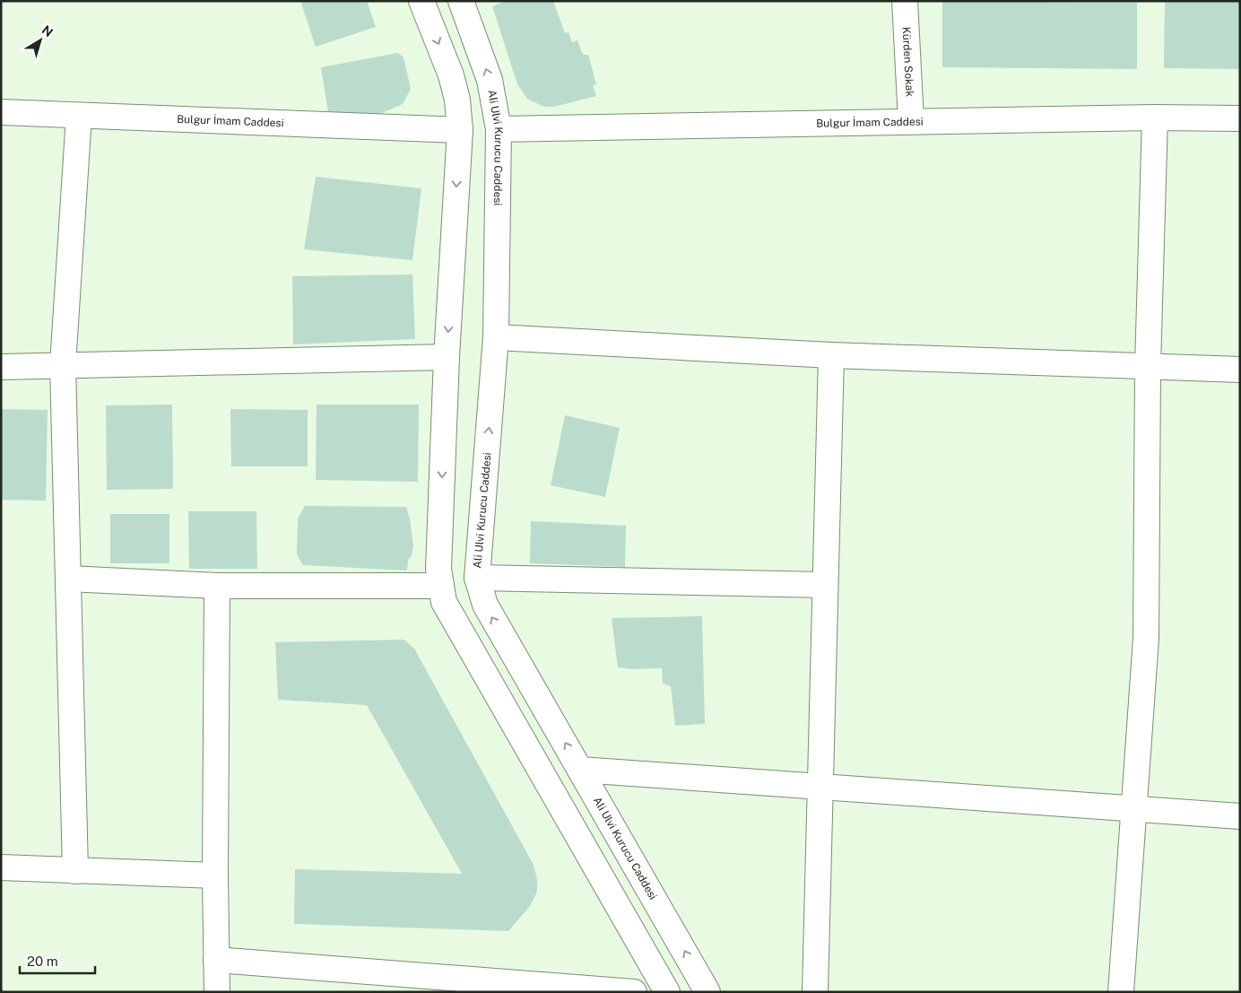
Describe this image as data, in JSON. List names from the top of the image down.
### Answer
{
  "streets": {
    "street": ["Kürden Sokak", "Bulgur İmam Caddesi", "Ali Ulvi Kurucu Caddesi"]
  },
  "crossings": [
    ["Kürden Sokak", "Bulgur İmam Caddesi"],
    ["Bulgur İmam Caddesi", "Ali Ulvi Kurucu Caddesi"]
  ],
  "scale_bar": "20 m",
  "north": "top right"
}
